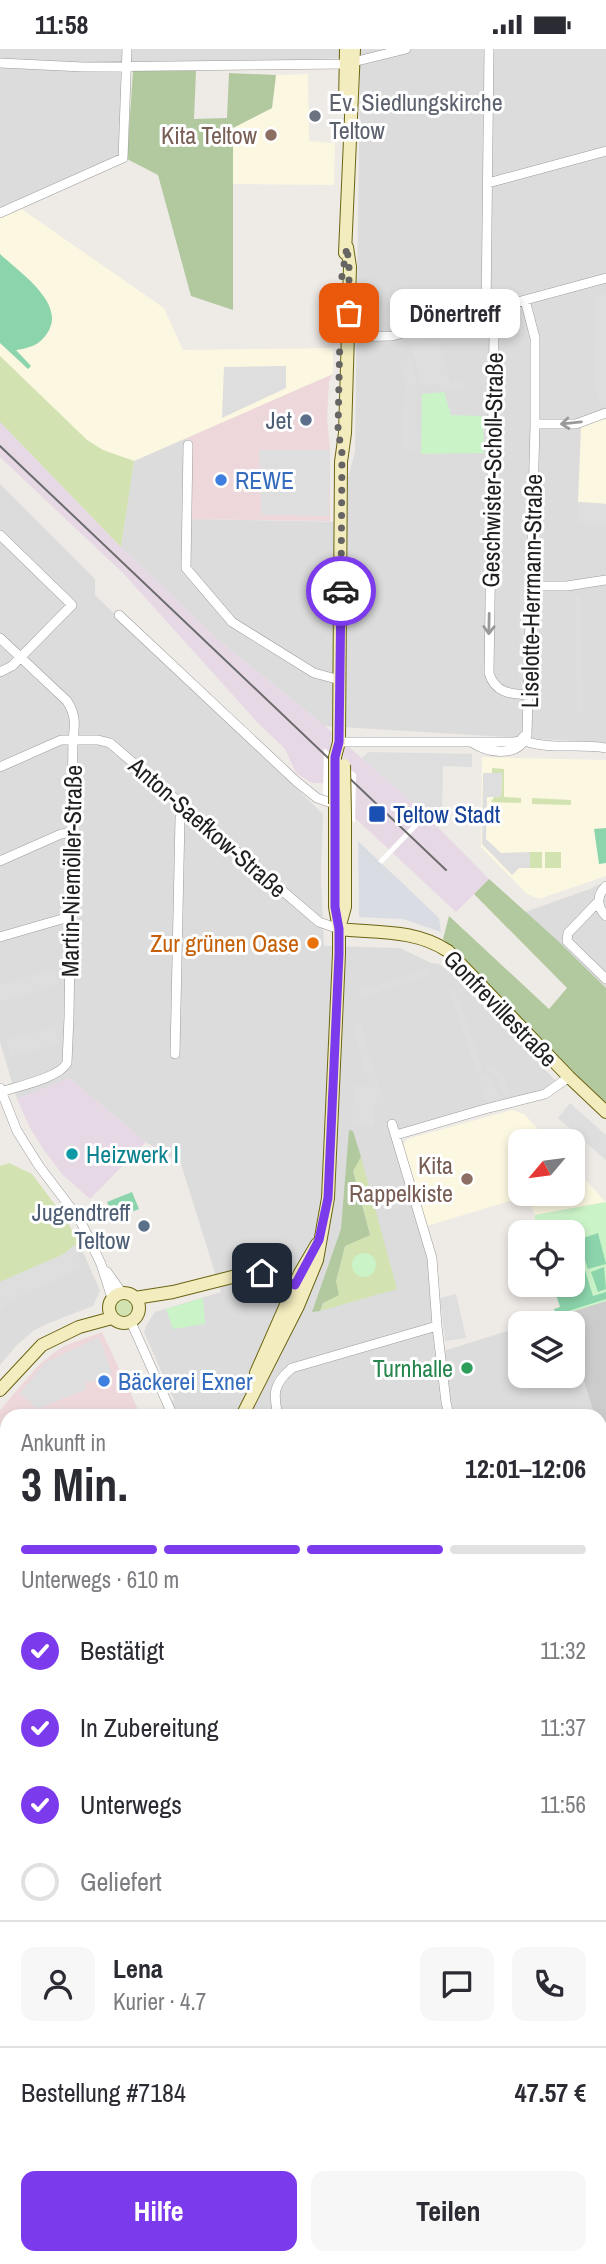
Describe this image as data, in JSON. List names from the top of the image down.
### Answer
{
  "streets": {
    "main road": ["Gonfrevillestraße"],
    "street": [
      "Geschwister-Scholl-Straße",
      "Liselotte-Herrmann-Straße",
      "Anton-Saefkow-Straße",
      "Martin-Niemöller-Straße"
    ]
  },
  "crossings": [
    ["Geschwister-Scholl-Straße", "Liselotte-Herrmann-Straße"],
    ["Anton-Saefkow-Straße", "Martin-Niemöller-Straße"],
    ["Anton-Saefkow-Straße", "Gonfrevillestraße"]
  ],
  "one_way": ["Geschwister-Scholl-Straße"],
  "places": {
    "other": [
      "Ev. Siedlungskirche Teltow",
      "Kita Teltow",
      "Dönertreff",
      "Jet",
      "REWE",
      "Zur grünen Oase",
      "Heizwerk I",
      "Kita Rappelkiste",
      "Jugendtreff Teltow",
      "Turnhalle",
      "Bäckerei Exner"
    ],
    "transit": ["Teltow Stadt"]
  },
  "north": "bottom left",
  "page": {
    "status": "11:58",
    "bubble": "Dönertreff",
    "heading": ["3 Min.", "Ankunft in", "12:01–12:06"],
    "panel": [
      "Lena",
      "Kurier · 4.7",
      "Bestellung #7184",
      "47.57 €"
    ],
    "bar": "Unterwegs · 610 m",
    "list": [
      ["Bestätigt", "11:32"],
      ["In Zubereitung", "11:37"],
      ["Unterwegs", "11:56"],
      "Geliefert"
    ],
    "buttons": ["Hilfe", "Teilen"]
  }
}
